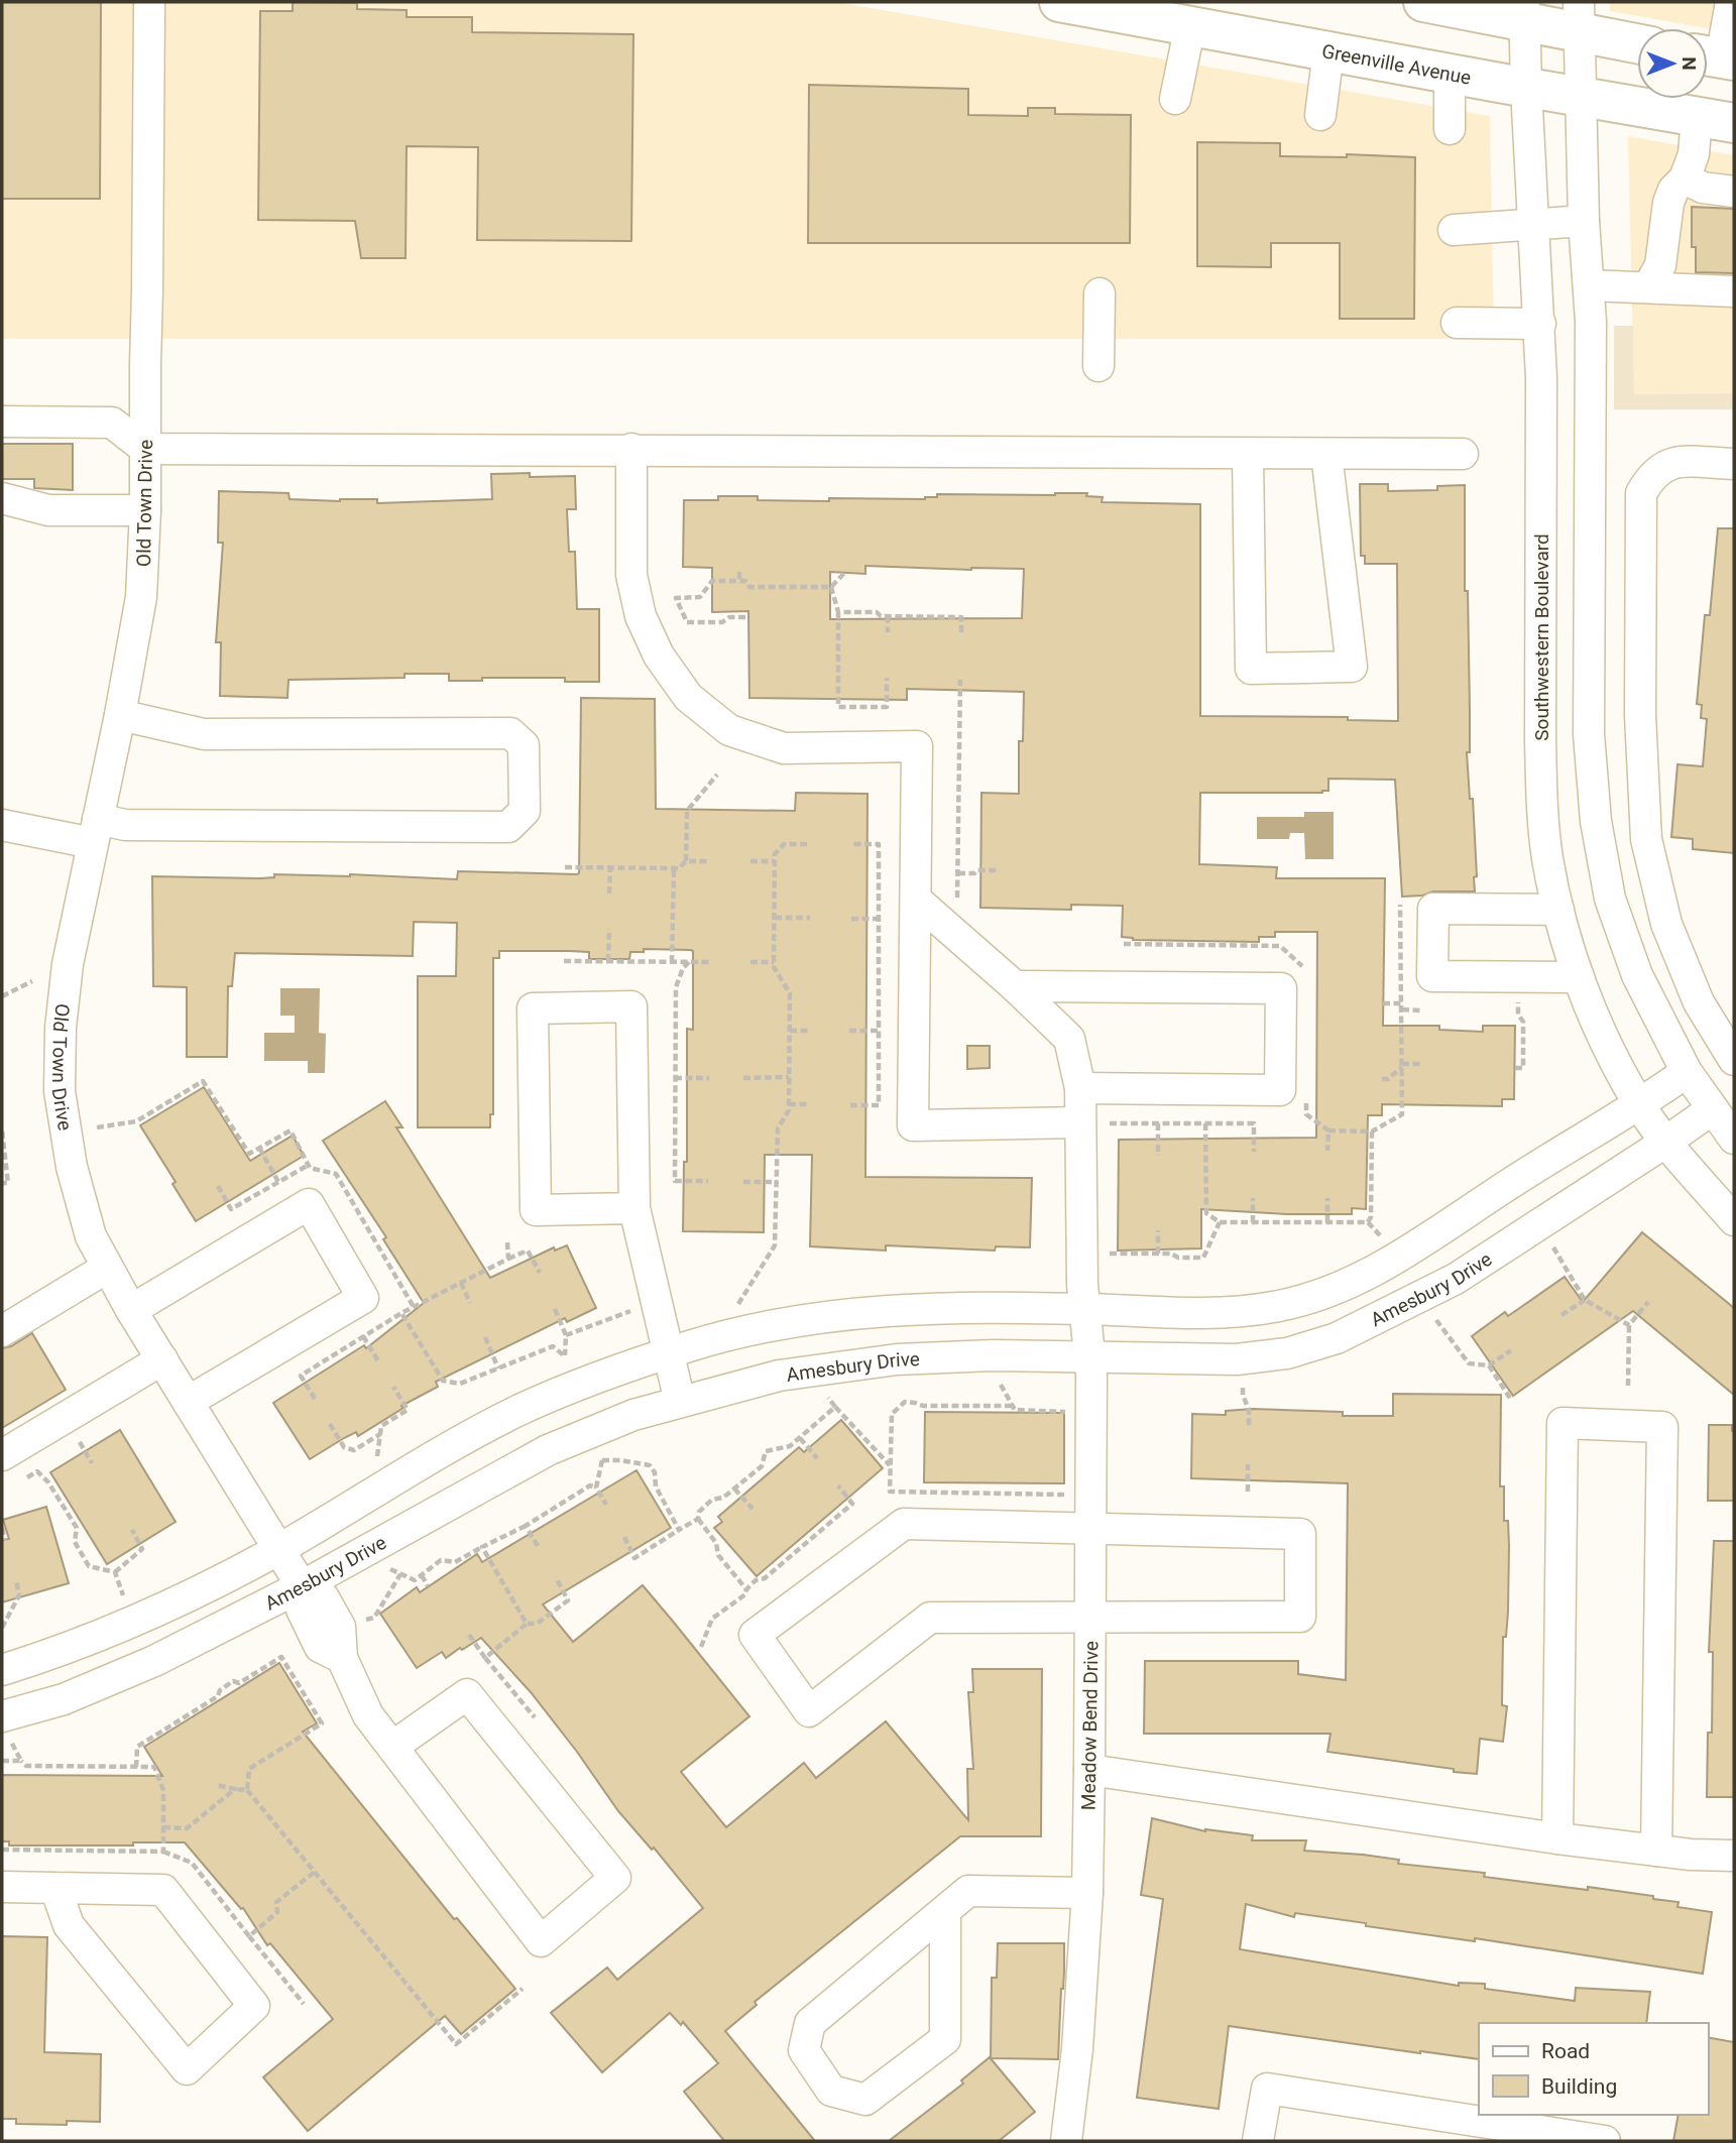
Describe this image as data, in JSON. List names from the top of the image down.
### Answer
{
  "streets": {
    "main road": ["Greenville Avenue"],
    "street": [
      "Old Town Drive",
      "Southwestern Boulevard",
      "Amesbury Drive",
      "Meadow Bend Drive"
    ]
  },
  "crossings": [
    ["Greenville Avenue", "Southwestern Boulevard"],
    ["Old Town Drive", "Amesbury Drive"],
    ["Southwestern Boulevard", "Amesbury Drive"],
    ["Amesbury Drive", "Meadow Bend Drive"]
  ],
  "legend": ["Road", "Building"],
  "north": "right"
}
